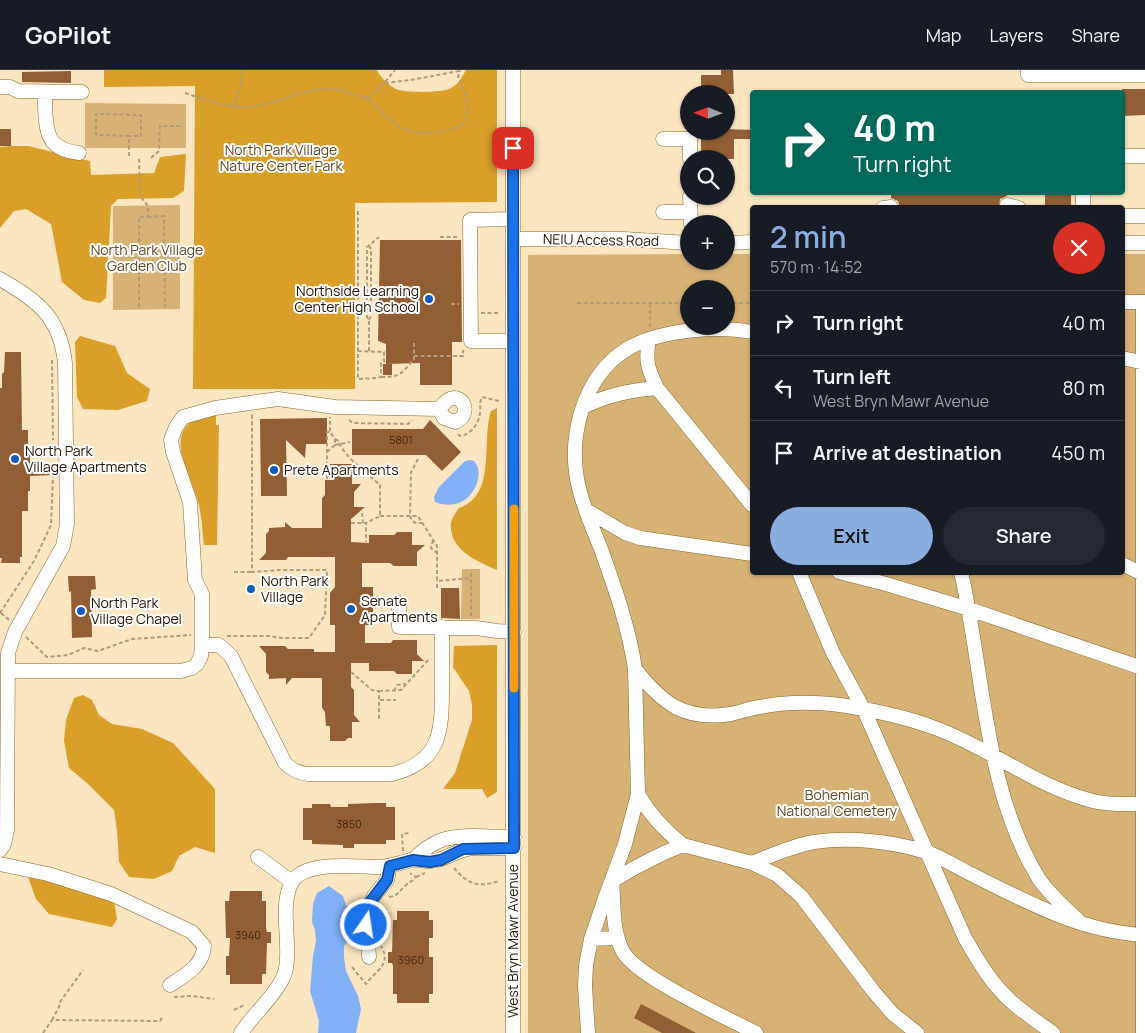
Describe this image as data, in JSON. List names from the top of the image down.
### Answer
{
  "streets": {
    "street": ["NEIU Access Road", "West Bryn Mawr Avenue"]
  },
  "crossings": [
    ["NEIU Access Road", "West Bryn Mawr Avenue"]
  ],
  "parks": ["North Park Village Nature Center Park", "North Park Village Garden Club", "Bohemian National Cemetery"],
  "places": [
    "Northside Learning Center High School",
    "North Park Village Apartments",
    "Prete Apartments",
    "North Park Village",
    "Senate Apartments",
    "North Park Village Chapel"
  ],
  "house_numbers": [
    "5801",
    "3850",
    "3940",
    "3960"
  ],
  "north": "left",
  "page": {
    "header": "GoPilot",
    "nav": ["Map", "Layers", "Share"],
    "map_buttons": ["+", "−"],
    "turn": ["40 m", "Turn right"],
    "heading": ["2 min", "570 m · 14:52"],
    "list": [
      {
        "name": "Turn right",
        "value": "40 m"
      },
      {
        "name": "Turn left",
        "note": "West Bryn Mawr Avenue",
        "value": "80 m"
      },
      {
        "name": "Arrive at destination",
        "value": "450 m"
      }
    ],
    "buttons": ["Exit", "Share"]
  }
}
